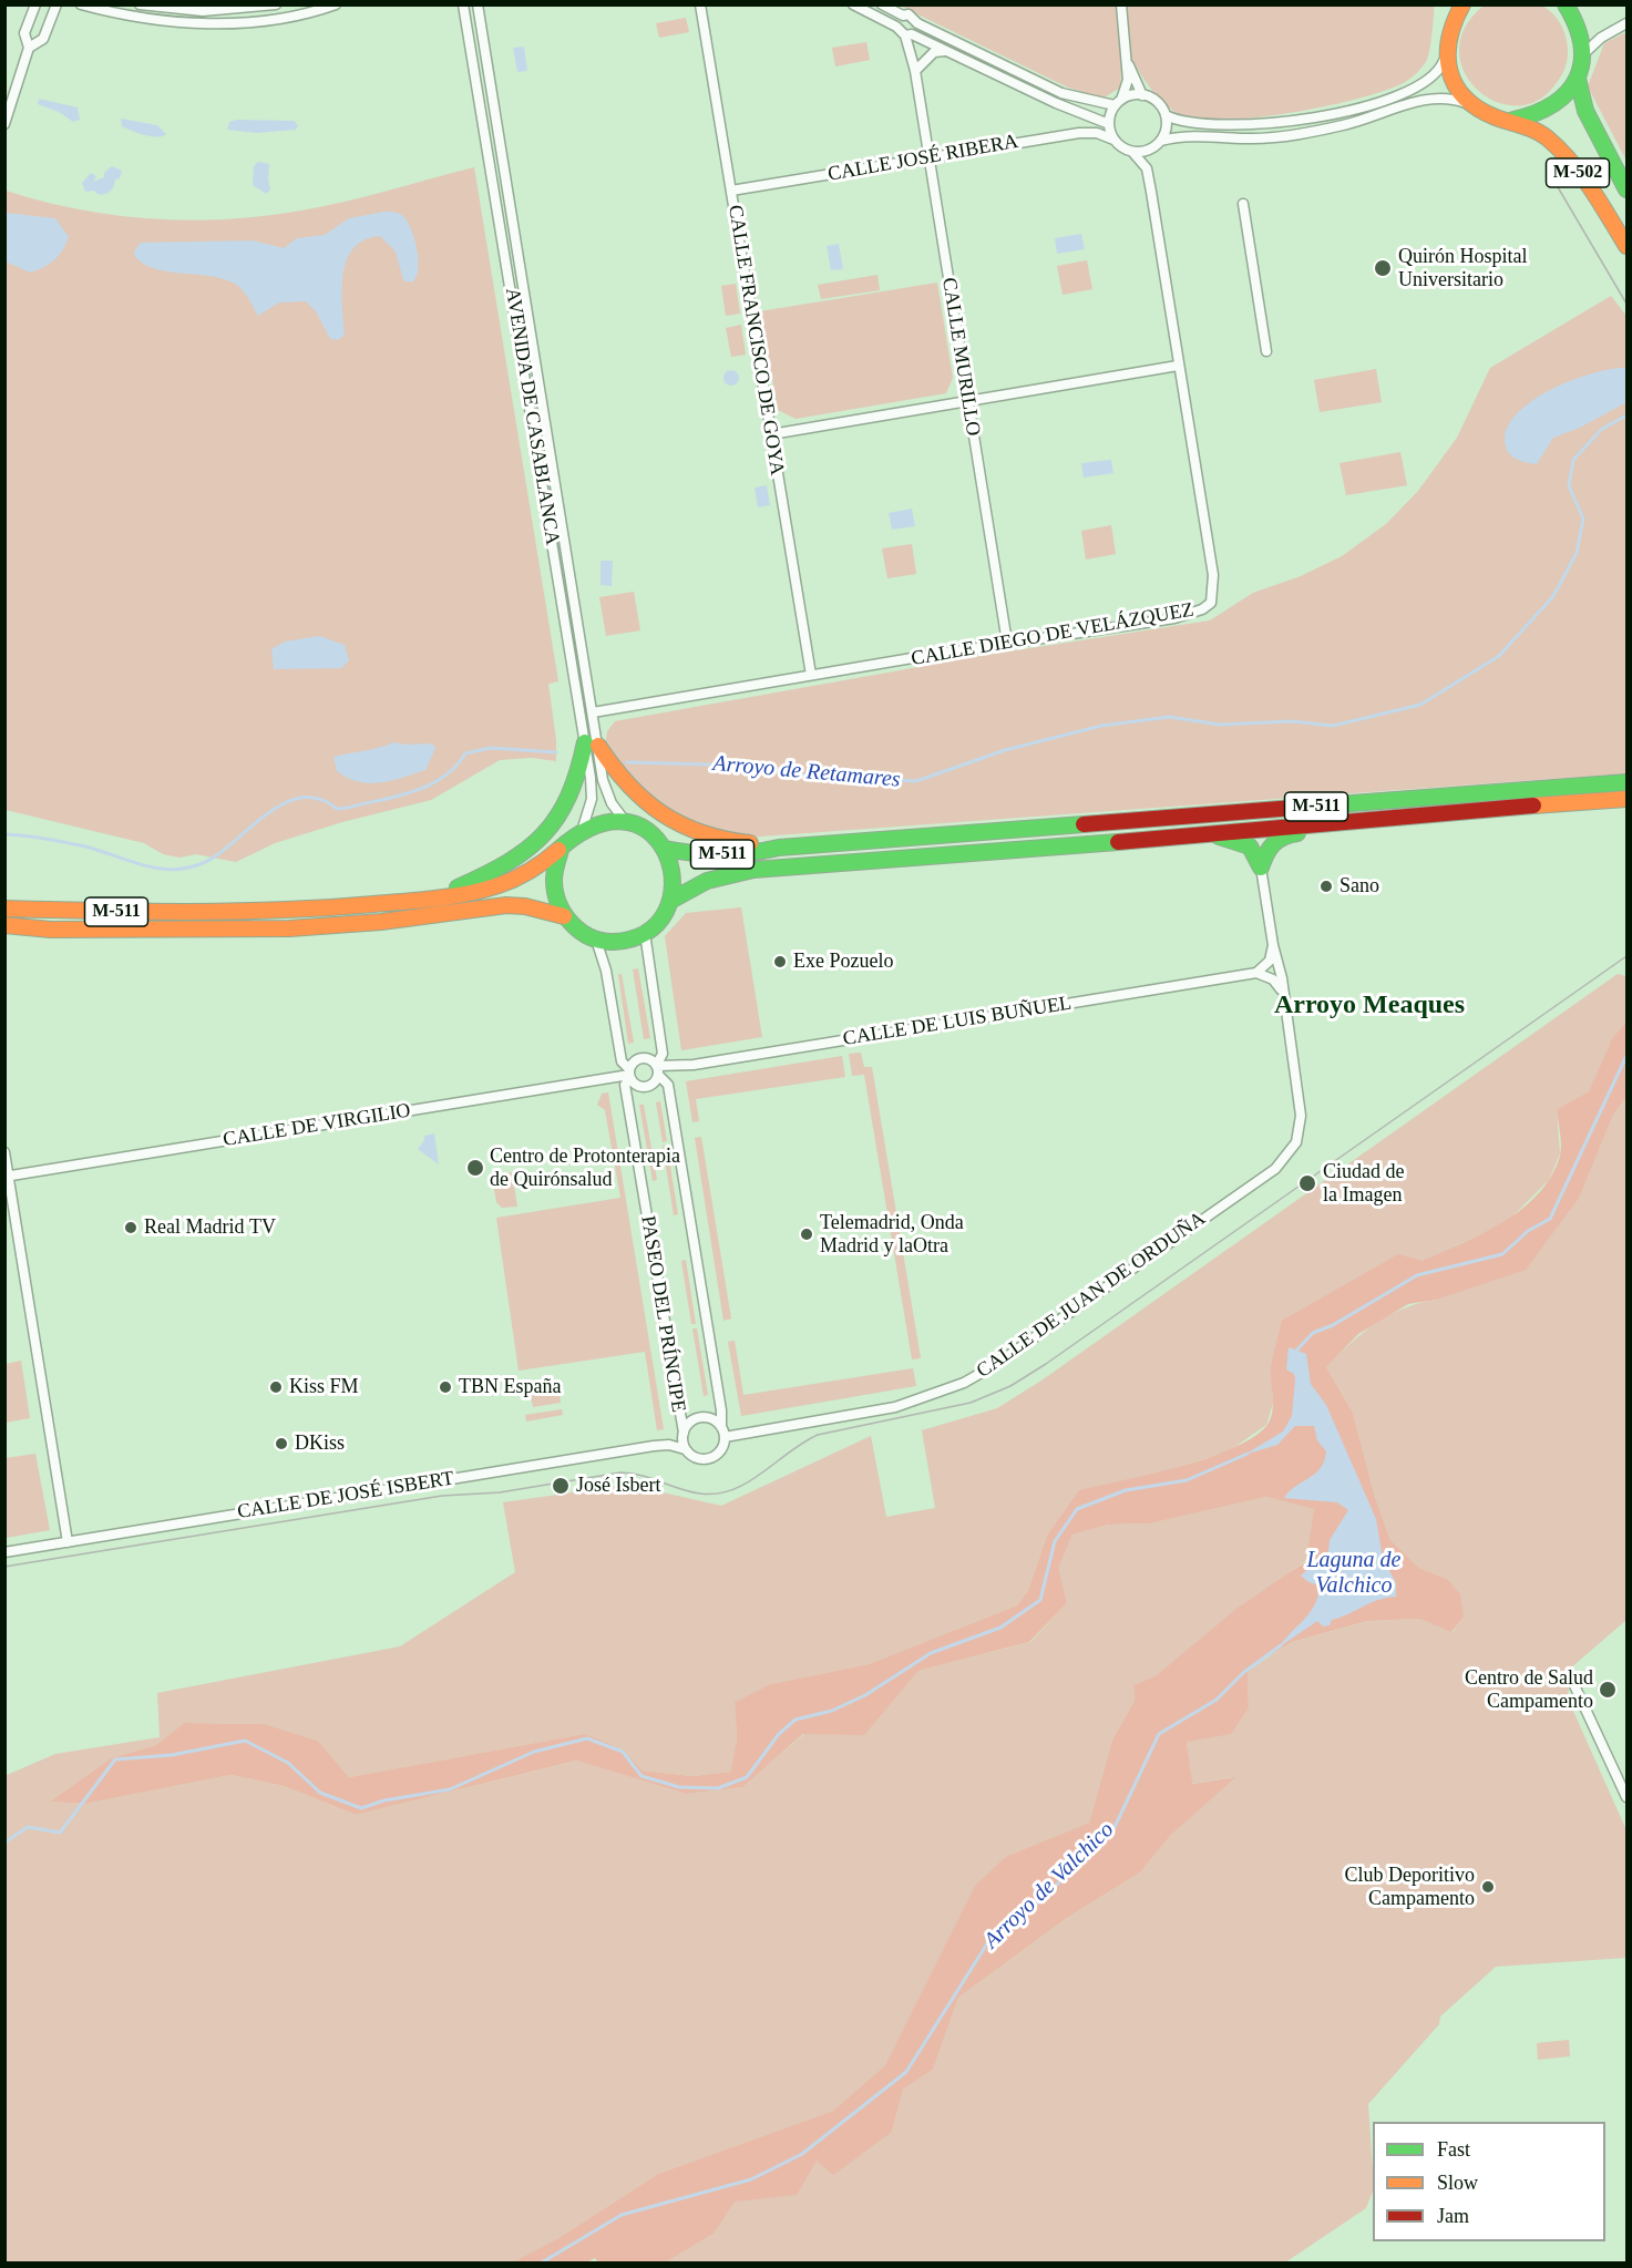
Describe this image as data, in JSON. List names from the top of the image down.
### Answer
{
  "streets": {
    "highway": ["M-502", "M-511"],
    "street": [
      "CALLE JOSÉ RIBERA",
      "CALLE FRANCISCO DE GOYA",
      "CALLE MURILLO",
      "AVENIDA DE CASABLANCA",
      "CALLE DIEGO DE VELÁZQUEZ",
      "CALLE DE LUIS BUÑUEL",
      "CALLE DE VIRGILIO",
      "CALLE DE JUAN DE ORDUÑA",
      "PASEO DEL PRÍNCIPE",
      "CALLE DE JOSÉ ISBERT"
    ]
  },
  "crossings": [
    ["CALLE JOSÉ RIBERA", "CALLE FRANCISCO DE GOYA"],
    ["CALLE JOSÉ RIBERA", "CALLE MURILLO"],
    ["CALLE JOSÉ RIBERA", "CALLE DIEGO DE VELÁZQUEZ"],
    ["CALLE FRANCISCO DE GOYA", "CALLE DIEGO DE VELÁZQUEZ"],
    ["CALLE MURILLO", "CALLE DIEGO DE VELÁZQUEZ"],
    ["AVENIDA DE CASABLANCA", "CALLE DIEGO DE VELÁZQUEZ"],
    ["AVENIDA DE CASABLANCA", "M-511"],
    ["AVENIDA DE CASABLANCA", "PASEO DEL PRÍNCIPE"],
    ["M-511", "PASEO DEL PRÍNCIPE"],
    ["CALLE DE LUIS BUÑUEL", "CALLE DE VIRGILIO"],
    ["CALLE DE LUIS BUÑUEL", "PASEO DEL PRÍNCIPE"],
    ["CALLE DE VIRGILIO", "PASEO DEL PRÍNCIPE"],
    ["CALLE DE JUAN DE ORDUÑA", "PASEO DEL PRÍNCIPE"],
    ["CALLE DE JUAN DE ORDUÑA", "CALLE DE JOSÉ ISBERT"],
    ["PASEO DEL PRÍNCIPE", "CALLE DE JOSÉ ISBERT"]
  ],
  "districts": ["Arroyo Meaques"],
  "water": ["Arroyo de Retamares", "Laguna de Valchico", "Arroyo de Valchico"],
  "places": [
    "Quirón Hospital Universitario",
    "Sano",
    "Exe Pozuelo",
    "Centro de Protonterapia de Quirónsalud",
    "Ciudad de la Imagen",
    "Real Madrid TV",
    "Telemadrid, Onda Madrid y laOtra",
    "Kiss FM",
    "TBN España",
    "DKiss",
    "José Isbert",
    "Centro de Salud Campamento",
    "Club Deporitivo Campamento"
  ],
  "legend": ["Fast", "Slow", "Jam"]
}
